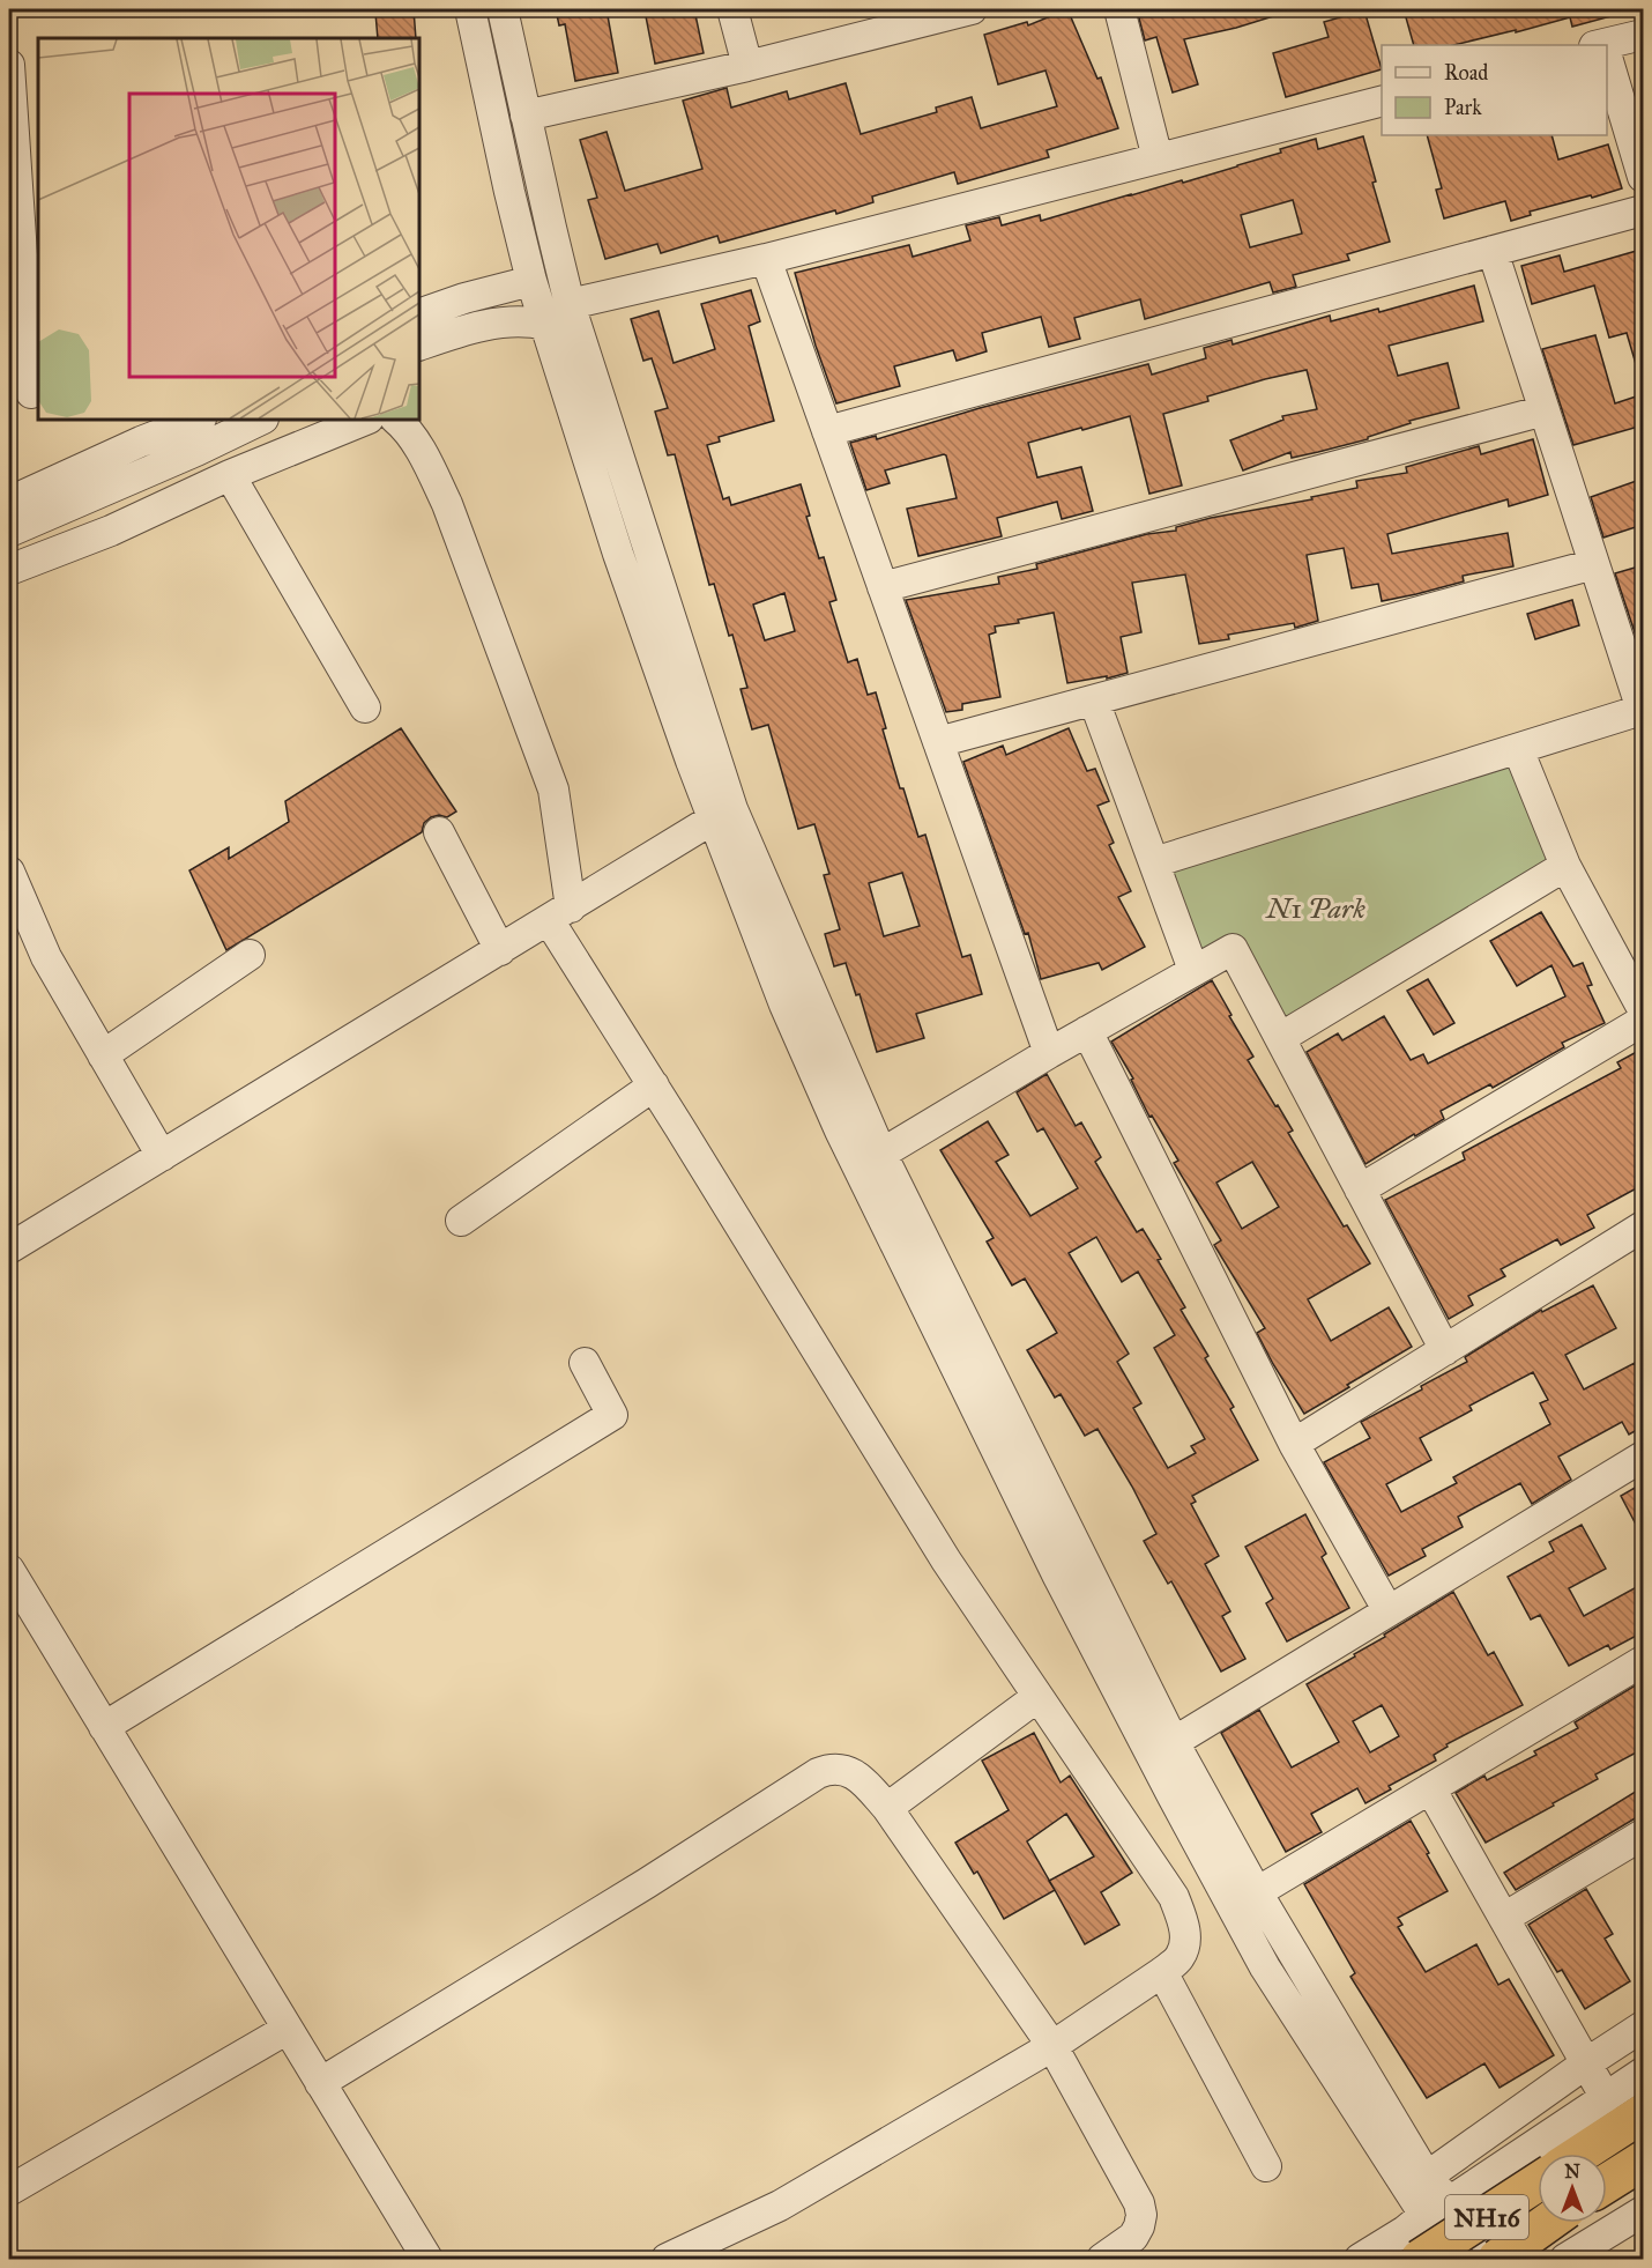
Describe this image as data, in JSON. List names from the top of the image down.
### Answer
{
  "streets": {
    "highway": ["NH16"]
  },
  "parks": ["N1 Park"],
  "legend": ["Road", "Park"],
  "north": "top"
}
